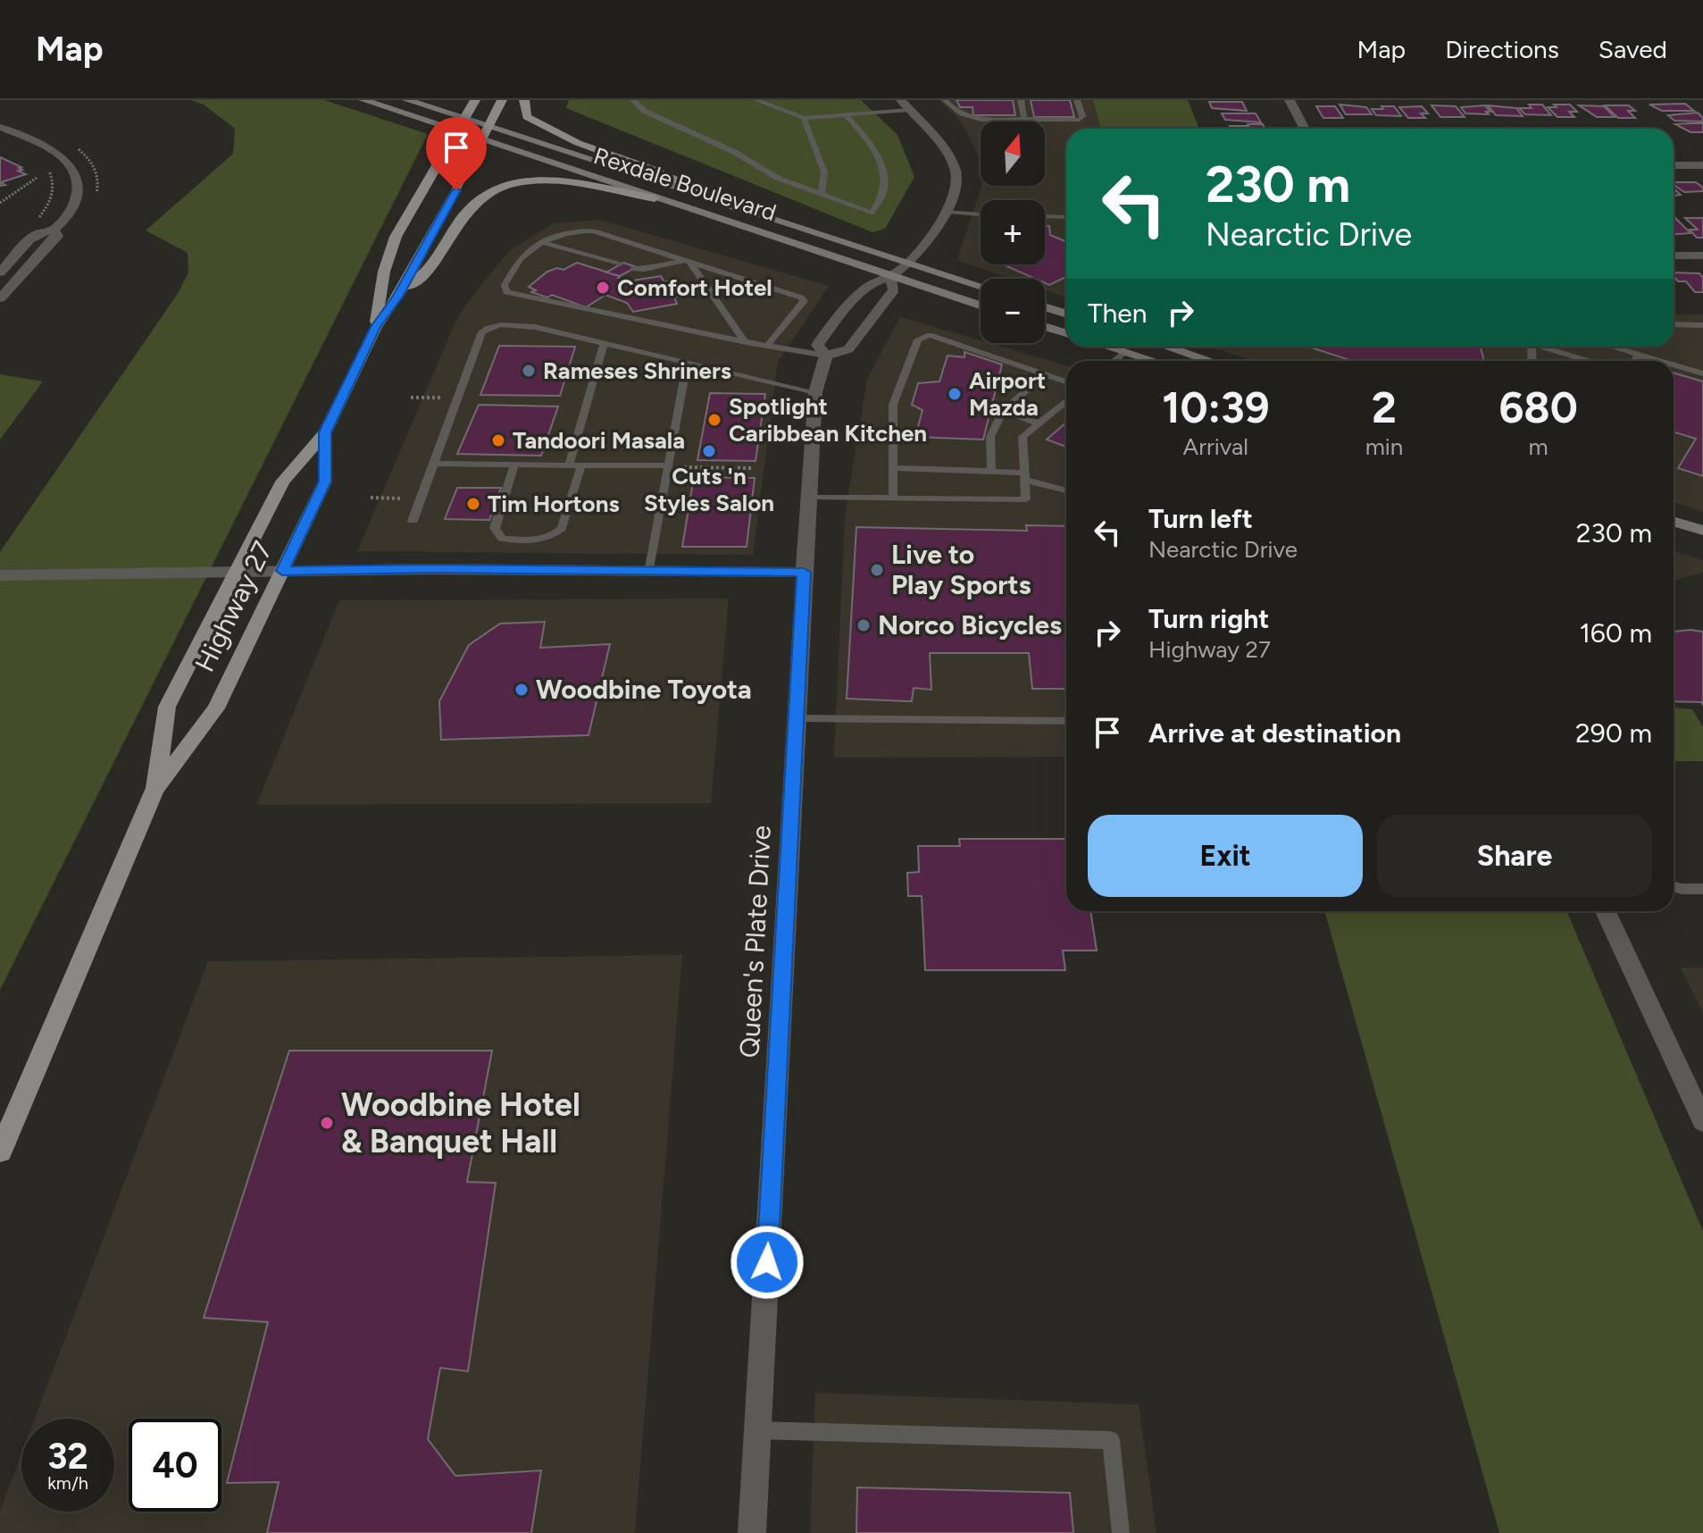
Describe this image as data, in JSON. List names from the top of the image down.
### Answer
{
  "streets": {
    "main road": ["Rexdale Boulevard", "Highway 27"],
    "street": ["Queen's Plate Drive"]
  },
  "crossings": [
    ["Rexdale Boulevard", "Highway 27"],
    ["Rexdale Boulevard", "Queen's Plate Drive"]
  ],
  "places": [
    "Comfort Hotel",
    "Rameses Shriners",
    "Airport Mazda",
    "Spotlight Caribbean Kitchen",
    "Tandoori Masala",
    "Cuts 'n Styles Salon",
    "Tim Hortons",
    "Live to Play Sports",
    "Norco Bicycles",
    "Woodbine Toyota",
    "Woodbine Hotel & Banquet Hall"
  ],
  "north": "top",
  "page": {
    "header": "Map",
    "nav": ["Map", "Directions", "Saved"],
    "map_buttons": ["+", "−"],
    "turn": ["230 m", "Nearctic Drive"],
    "then": "Then",
    "eta": [
      "10:39",
      "Arrival",
      "2",
      "min",
      "680",
      "m"
    ],
    "list": [
      {
        "name": "Turn left",
        "note": "Nearctic Drive",
        "value": "230 m"
      },
      {
        "name": "Turn right",
        "note": "Highway 27",
        "value": "160 m"
      },
      {
        "name": "Arrive at destination",
        "value": "290 m"
      }
    ],
    "buttons": ["Exit", "Share"],
    "speed": "32 km/h",
    "limit": "40"
  }
}
